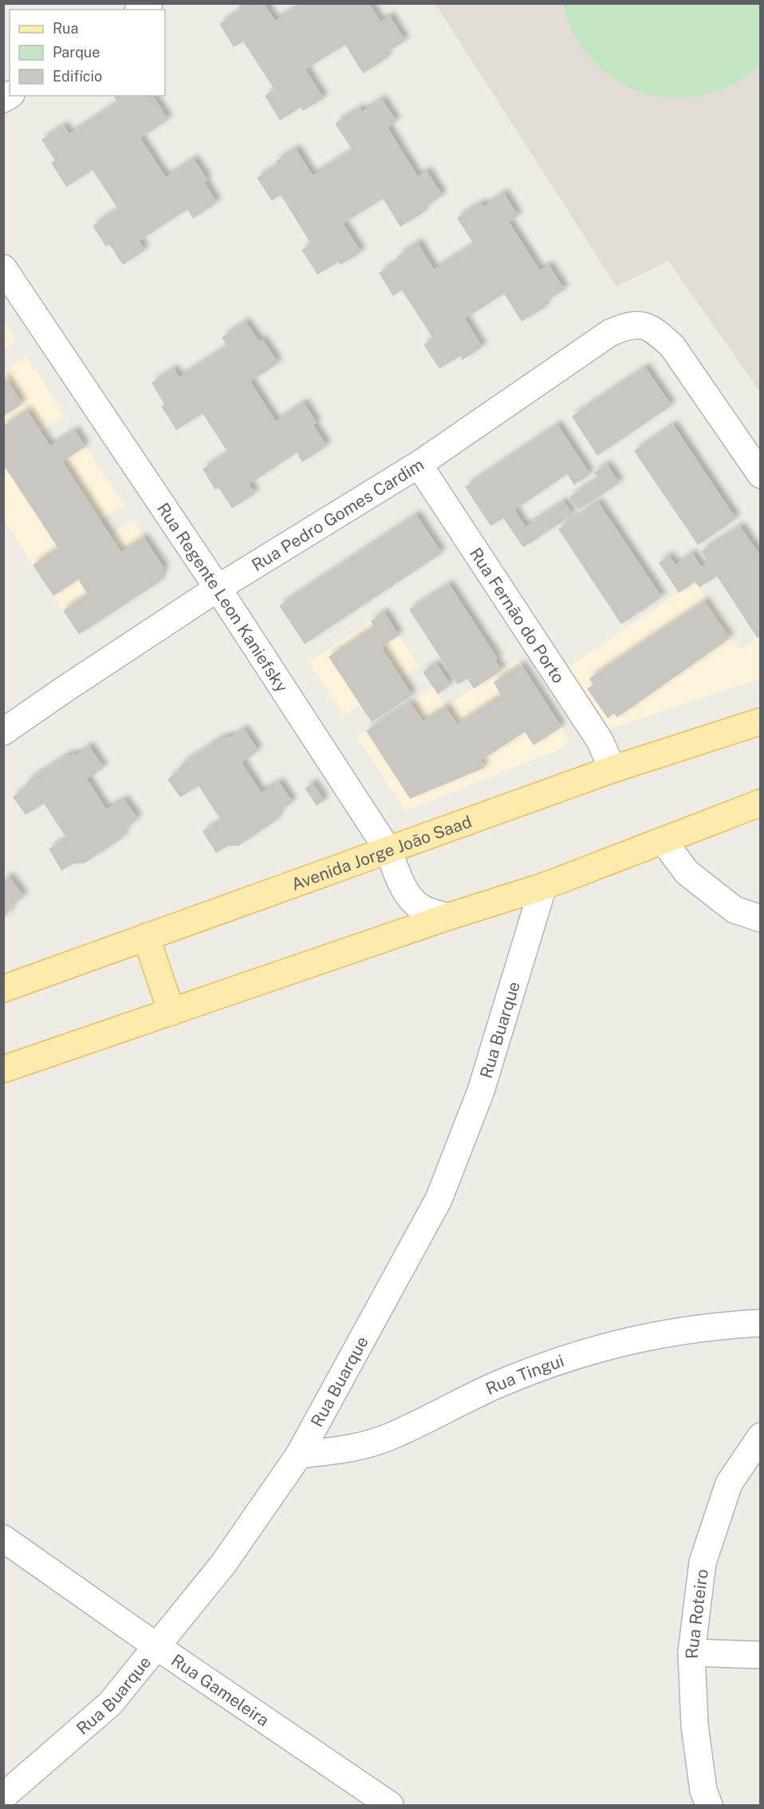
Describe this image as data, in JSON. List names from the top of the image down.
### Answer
{
  "streets": {
    "main road": ["Avenida Jorge João Saad"],
    "street": [
      "Rua Pedro Gomes Cardim",
      "Rua Regente Leon Kaniefsky",
      "Rua Fernão do Porto",
      "Rua Buarque",
      "Rua Tingui",
      "Rua Roteiro",
      "Rua Gameleira"
    ]
  },
  "crossings": [
    ["Rua Pedro Gomes Cardim", "Rua Regente Leon Kaniefsky"],
    ["Rua Pedro Gomes Cardim", "Rua Fernão do Porto"],
    ["Rua Regente Leon Kaniefsky", "Avenida Jorge João Saad"],
    ["Rua Fernão do Porto", "Avenida Jorge João Saad"],
    ["Rua Buarque", "Rua Tingui"],
    ["Rua Buarque", "Rua Gameleira"]
  ],
  "legend": ["Rua", "Parque", "Edifício"]
}
